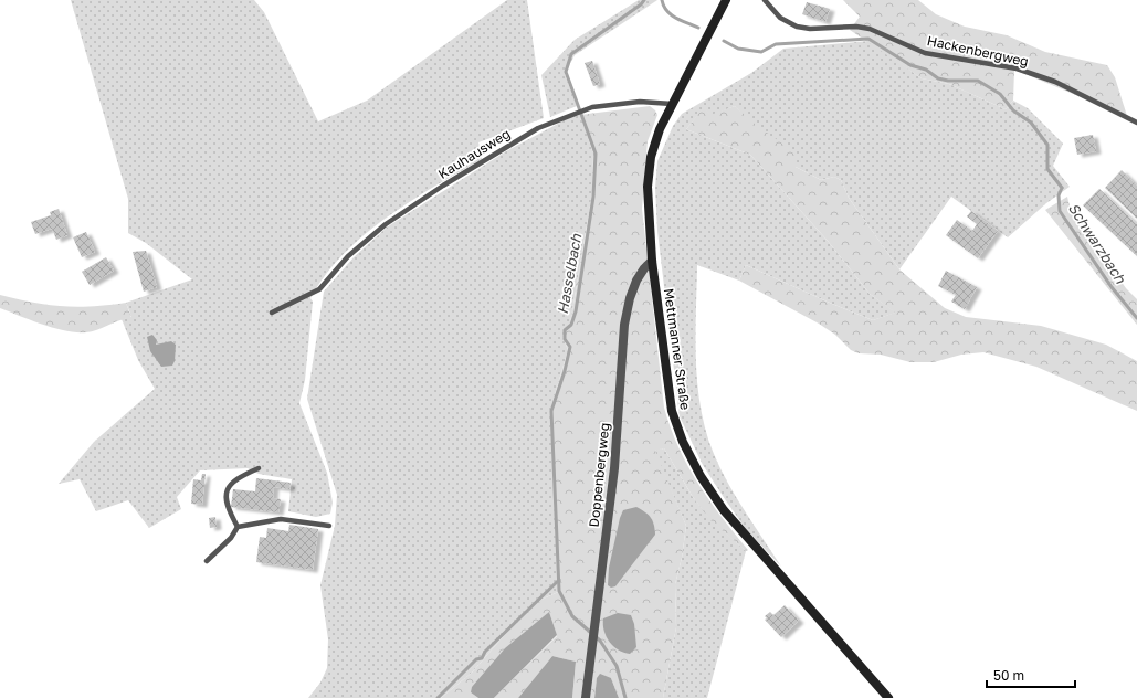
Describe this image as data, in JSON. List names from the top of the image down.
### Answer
{
  "streets": {
    "main road": ["Mettmanner Straße"],
    "street": ["Doppenbergweg"],
    "lane": ["Hackenbergweg", "Kauhausweg"]
  },
  "crossings": [
    ["Kauhausweg", "Mettmanner Straße"],
    ["Mettmanner Straße", "Doppenbergweg"]
  ],
  "water": ["Schwarzbach", "Hasselbach"],
  "scale_bar": "50 m"
}
